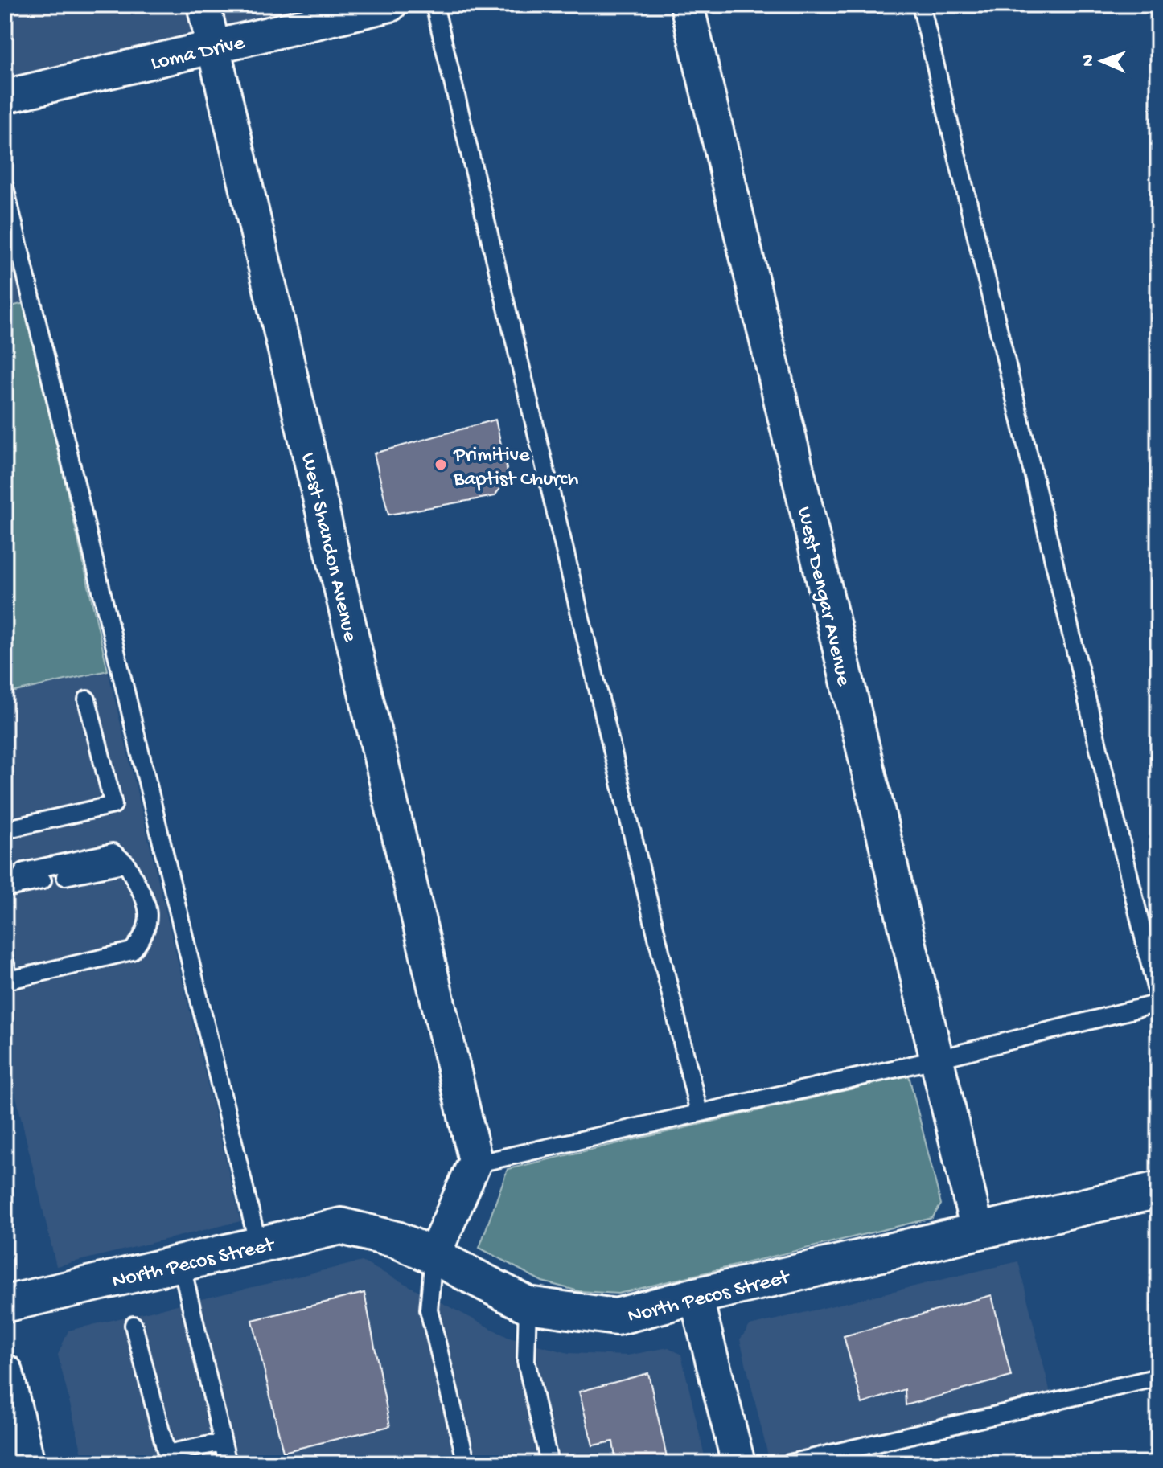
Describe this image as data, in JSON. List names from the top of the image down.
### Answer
{
  "streets": {
    "street": [
      "Loma Drive",
      "West Shandon Avenue",
      "West Dengar Avenue",
      "North Pecos Street"
    ]
  },
  "crossings": [
    ["Loma Drive", "West Shandon Avenue"],
    ["West Dengar Avenue", "North Pecos Street"]
  ],
  "places": ["Primitive Baptist Church"],
  "north": "left"
}
